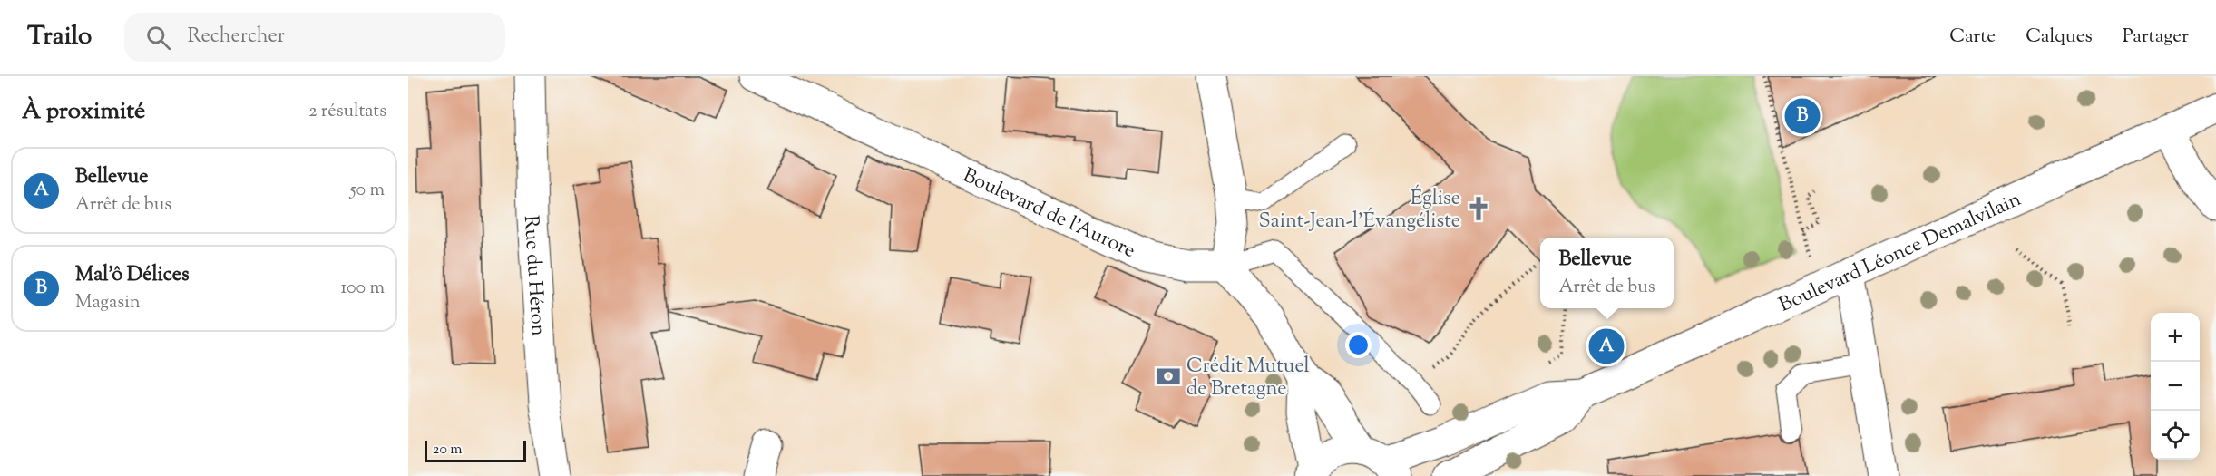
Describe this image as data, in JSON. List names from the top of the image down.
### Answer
{
  "streets": {
    "street": ["Boulevard de l'Aurore", "Boulevard Léonce Demalvilain", "Rue du Héron"]
  },
  "places": {
    "church": ["Église Saint-Jean-l'Évangéliste"],
    "bank": ["Crédit Mutuel de Bretagne"]
  },
  "scale_bar": "20 m",
  "page": {
    "header": "Trailo",
    "search": "Rechercher",
    "nav": ["Carte", "Calques", "Partager"],
    "heading": ["À proximité", "2 résultats"],
    "pins": ["B", "A"],
    "list": [
      {
        "mark": "A",
        "name": "Bellevue",
        "note": "Arrêt de bus",
        "value": "50 m"
      },
      {
        "mark": "B",
        "name": "Mal'ô Délices",
        "note": "Magasin",
        "value": "100 m"
      }
    ],
    "popup": ["Bellevue", "Arrêt de bus"],
    "map_buttons": ["+", "−"],
    "scale": "20 m"
  }
}
